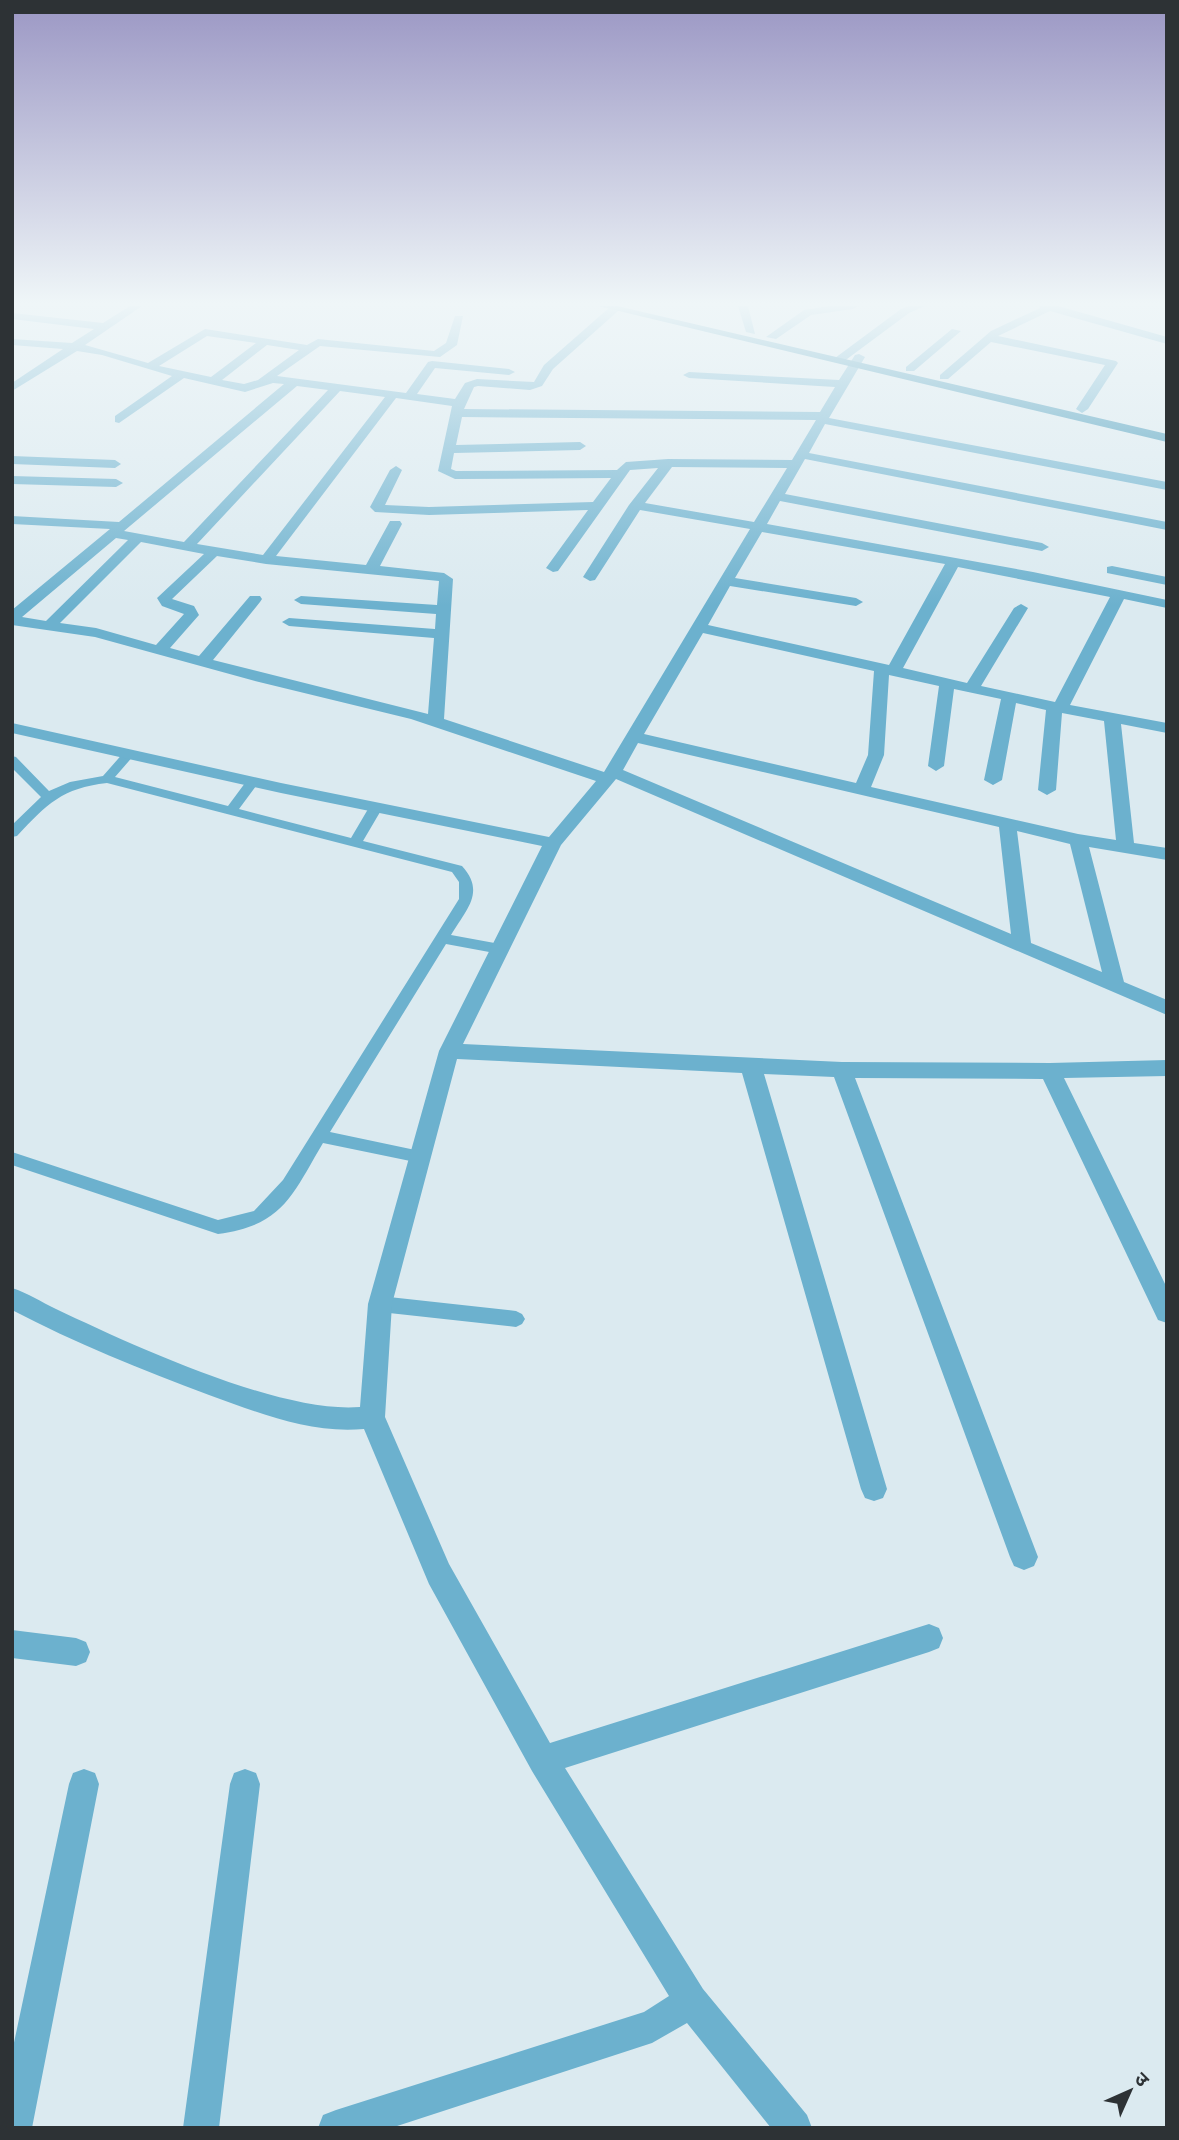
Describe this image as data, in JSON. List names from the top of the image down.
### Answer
{
  "north": "top right"
}
